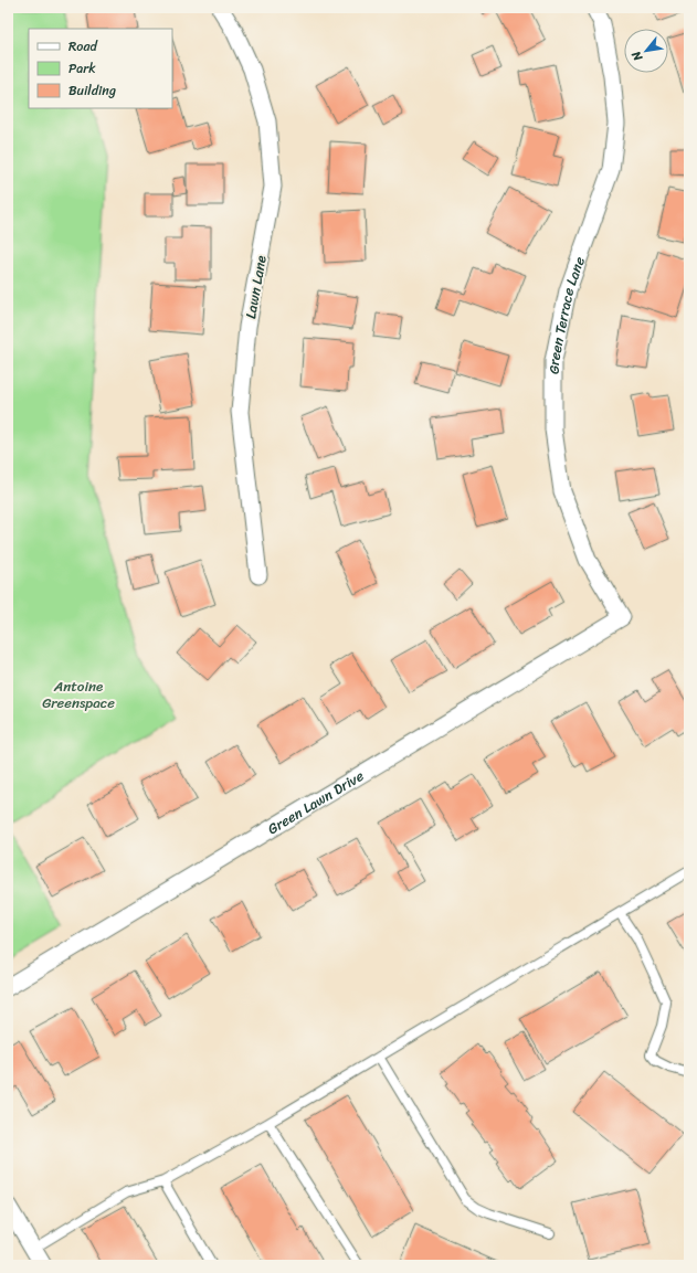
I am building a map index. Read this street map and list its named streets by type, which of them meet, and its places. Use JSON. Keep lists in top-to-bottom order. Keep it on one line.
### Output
{"streets":{"street":["Lawn Lane","Green Terrace Lane","Green Lawn Drive"]},"crossings":[["Green Terrace Lane","Green Lawn Drive"]],"parks":["Antoine Greenspace"],"legend":["Road","Park","Building"],"north":"bottom left"}
